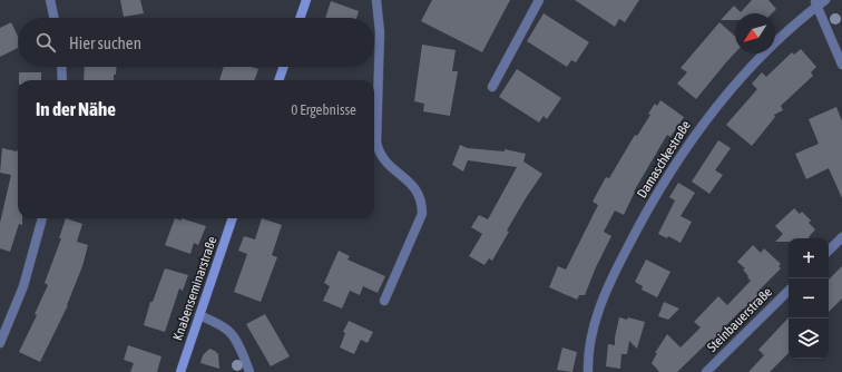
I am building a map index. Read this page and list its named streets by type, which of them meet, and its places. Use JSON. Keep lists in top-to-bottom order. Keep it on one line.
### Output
{"streets":{"street":["Damaschkestraße","Knabenseminarstraße","Steinbauerstraße"]},"north":"bottom left","page":{"search":"Hier suchen","heading":["In der Nähe","0 Ergebnisse"],"map_buttons":["+","−"]}}
